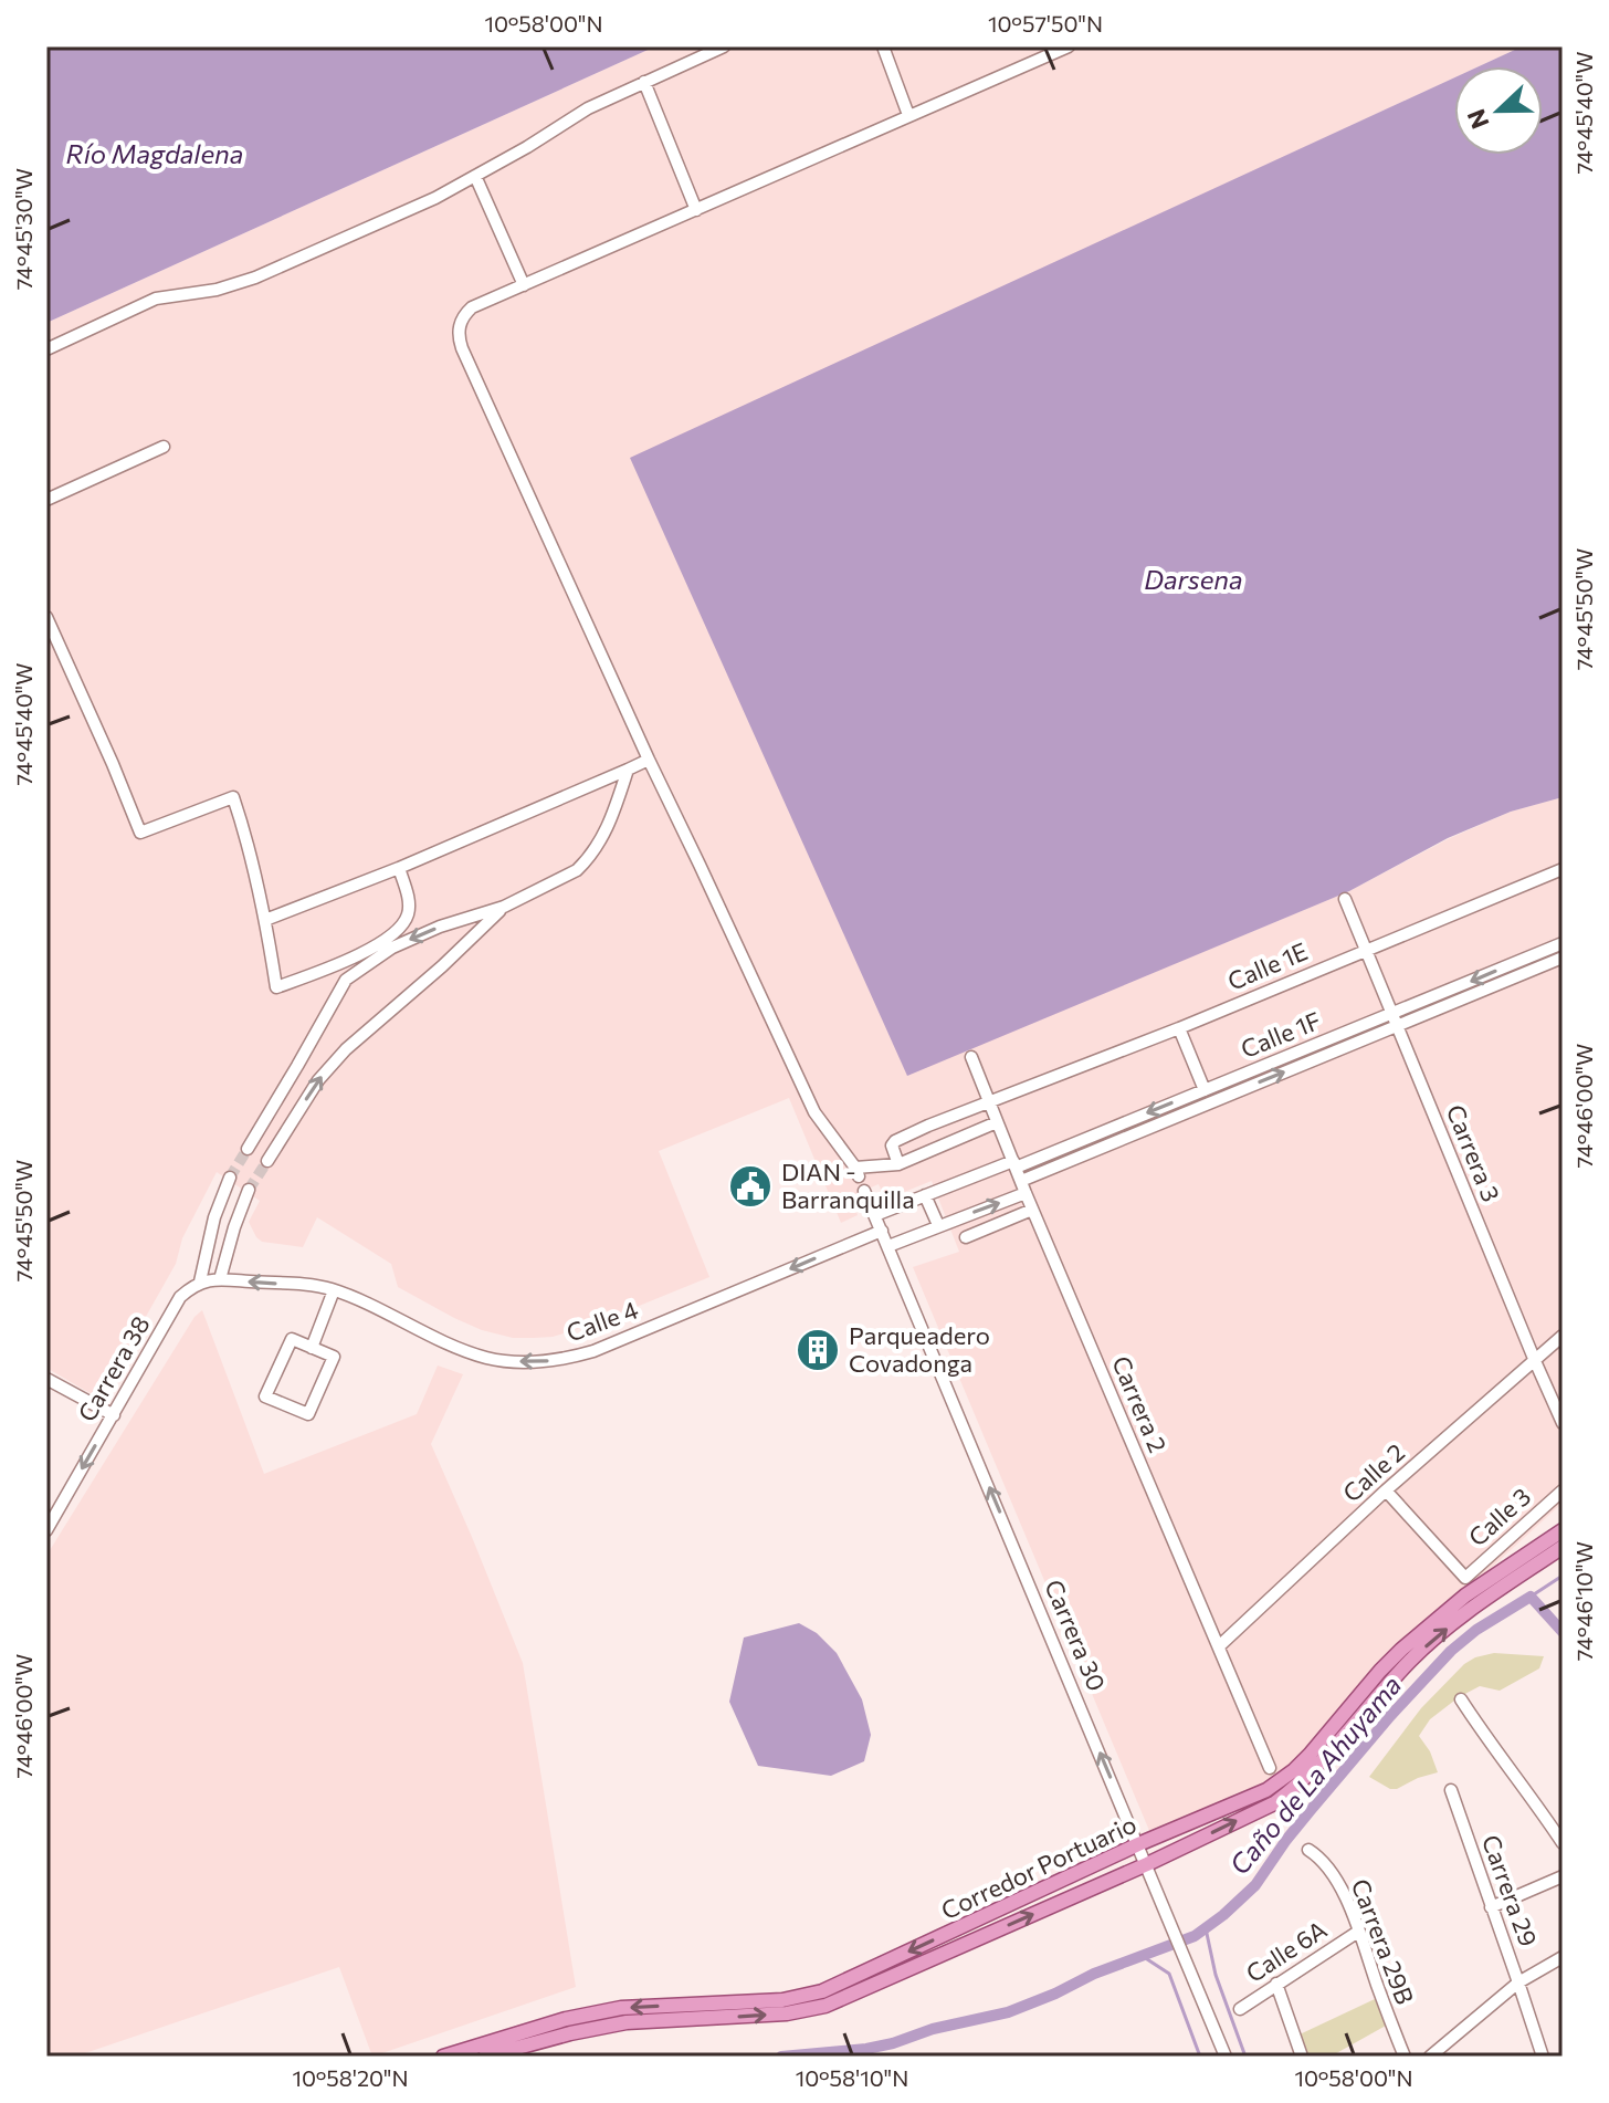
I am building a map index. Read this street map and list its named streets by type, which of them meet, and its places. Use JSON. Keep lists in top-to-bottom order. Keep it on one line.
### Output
{"streets":{"main road":["Corredor Portuario"],"street":["Calle 1E","Calle 1F","Carrera 3","Calle 4","Carrera 38","Carrera 2","Calle 2","Calle 3","Carrera 30","Carrera 29","Carrera 29B","Calle 6A"]},"crossings":[["Calle 1E","Carrera 3"],["Calle 1E","Carrera 2"],["Calle 1F","Carrera 3"],["Calle 1F","Carrera 2"],["Calle 1F","Carrera 30"],["Carrera 3","Calle 2"],["Calle 4","Carrera 38"],["Calle 4","Carrera 30"],["Carrera 2","Calle 2"],["Calle 3","Corredor Portuario"],["Carrera 30","Corredor Portuario"],["Carrera 29B","Calle 6A"]],"one_way":["Calle 4","Carrera 38","Carrera 30"],"water":["Río Magdalena","Darsena","Caño de La Ahuyama"],"places":{"public building":["DIAN - Barranquilla"],"building":["Parqueadero Covadonga"]},"north":"left","coordinates":["10°58'00\"N","10°57'50\"N","74°45'40\"W","74°45'30\"W","74°45'50\"W","74°46'00\"W","74°46'10\"W","10°58'20\"N","10°58'10\"N"]}
